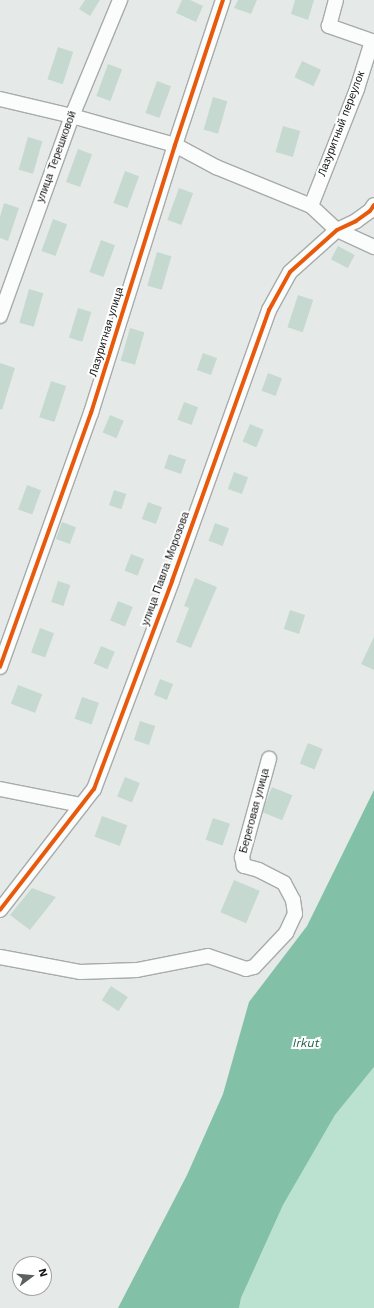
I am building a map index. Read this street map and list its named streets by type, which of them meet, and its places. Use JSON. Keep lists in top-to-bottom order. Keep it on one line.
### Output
{"streets":{"street":["Лазуритный переулок","улица Терешковой","Лазуритная улица","улица Павла Морозова","Береговая улица"]},"water":["Irkut"],"north":"right"}
